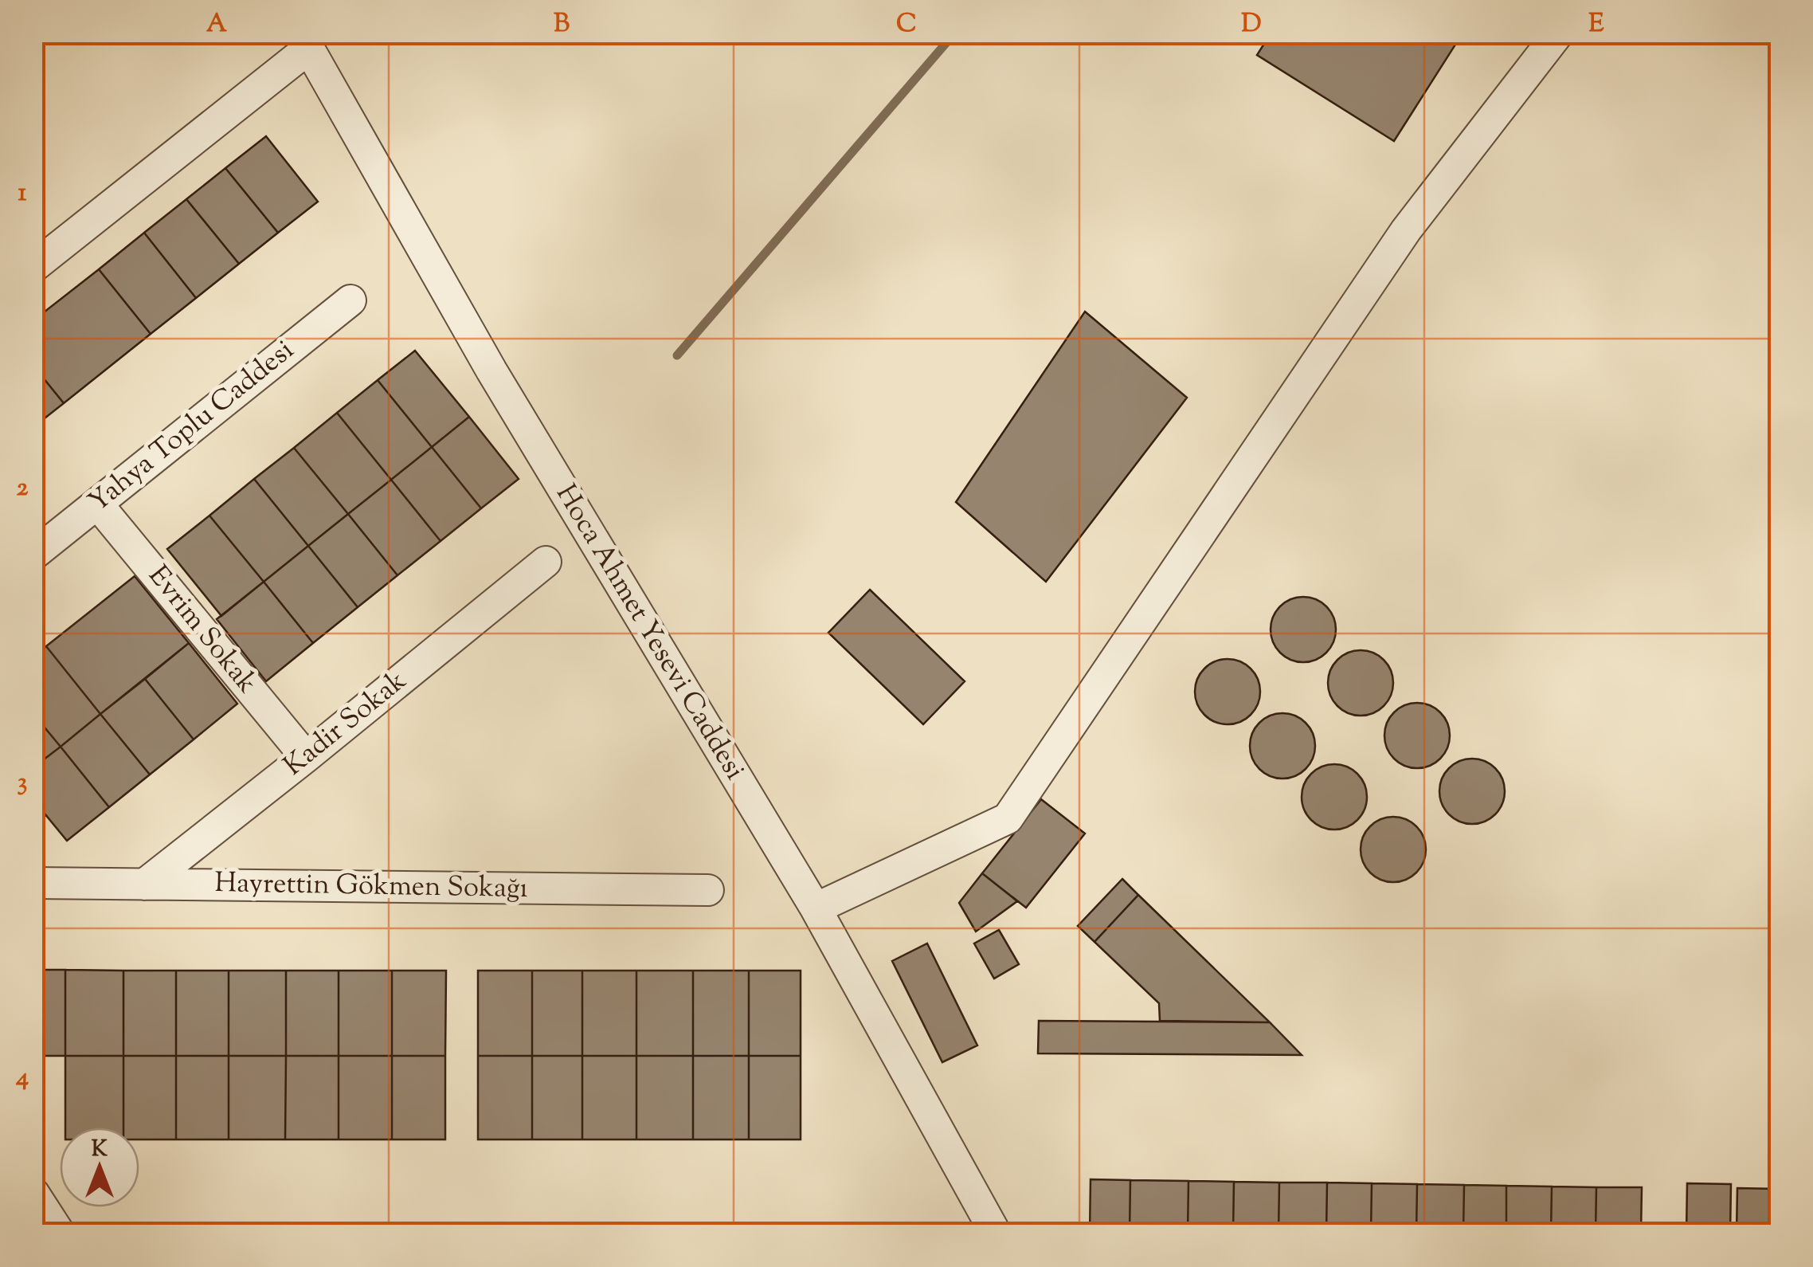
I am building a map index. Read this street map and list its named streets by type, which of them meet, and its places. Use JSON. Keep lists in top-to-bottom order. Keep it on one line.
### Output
{"streets":{"street":["Yahya Toplu Caddesi","Evrim Sokak","Hoca Ahmet Yesevi Caddesi","Kadir Sokak","Hayrettin Gökmen Sokağı"]},"crossings":[["Yahya Toplu Caddesi","Evrim Sokak"],["Evrim Sokak","Kadir Sokak"],["Kadir Sokak","Hayrettin Gökmen Sokağı"]],"north":"top","grid":{"columns":["A","B","C","D","E"],"rows":["1","2","3","4"]}}
